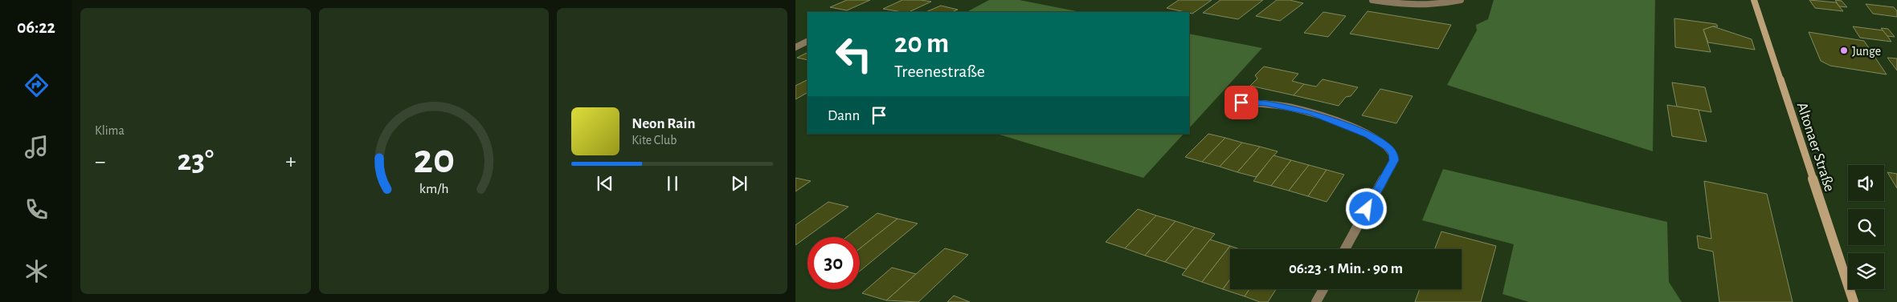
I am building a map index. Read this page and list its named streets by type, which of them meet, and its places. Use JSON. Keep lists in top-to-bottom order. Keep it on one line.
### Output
{"streets":{"main road":["Altonaer Straße"]},"places":["Junge"],"page":{"tabs":"06:22","tile":"Klima","turn":["20 m","Treenestraße"],"then":"Dann","song":["Neon Rain","Kite Club"],"heat":["−","23°","+"],"limit":"30","trip":"06:23 · 1 Min. · 90 m","gauge":["20","km/h"]}}
